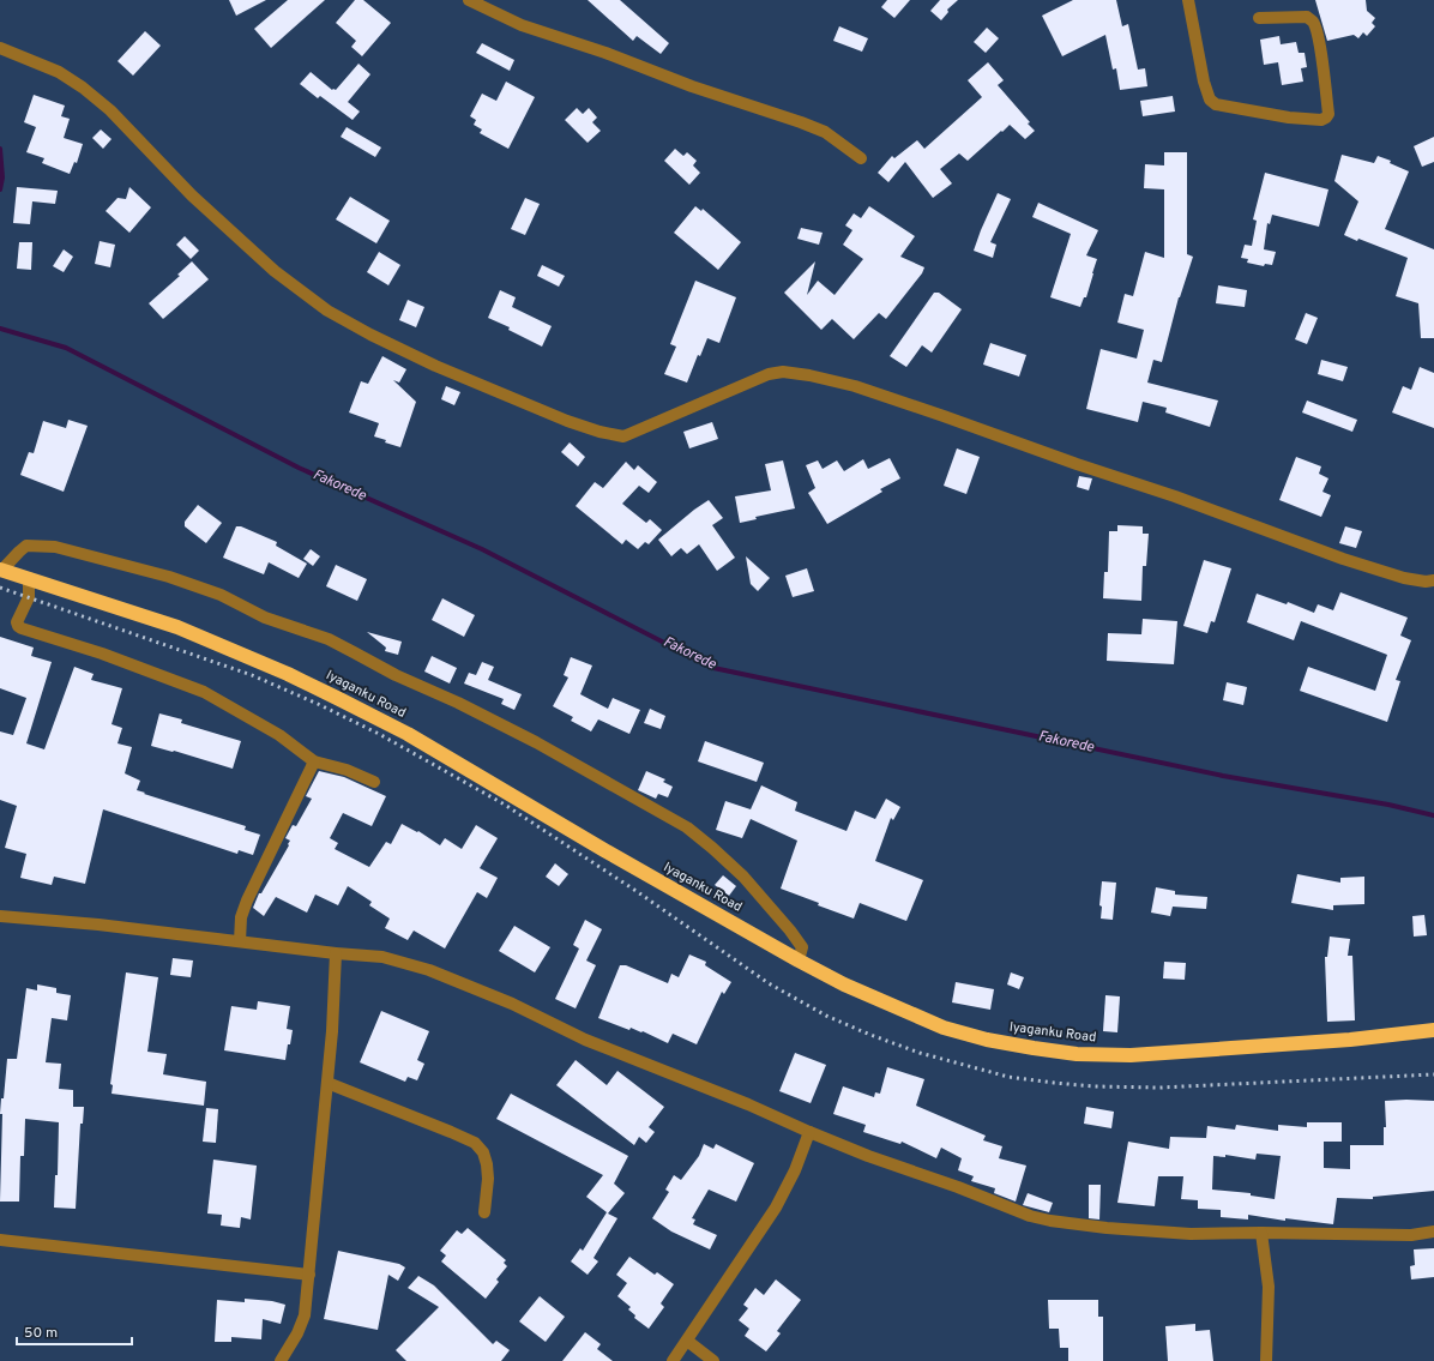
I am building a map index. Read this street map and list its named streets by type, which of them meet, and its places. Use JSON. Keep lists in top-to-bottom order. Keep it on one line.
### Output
{"streets":{"highway":["Iyaganku Road"]},"water":["Fakorede"],"scale_bar":"50 m"}
